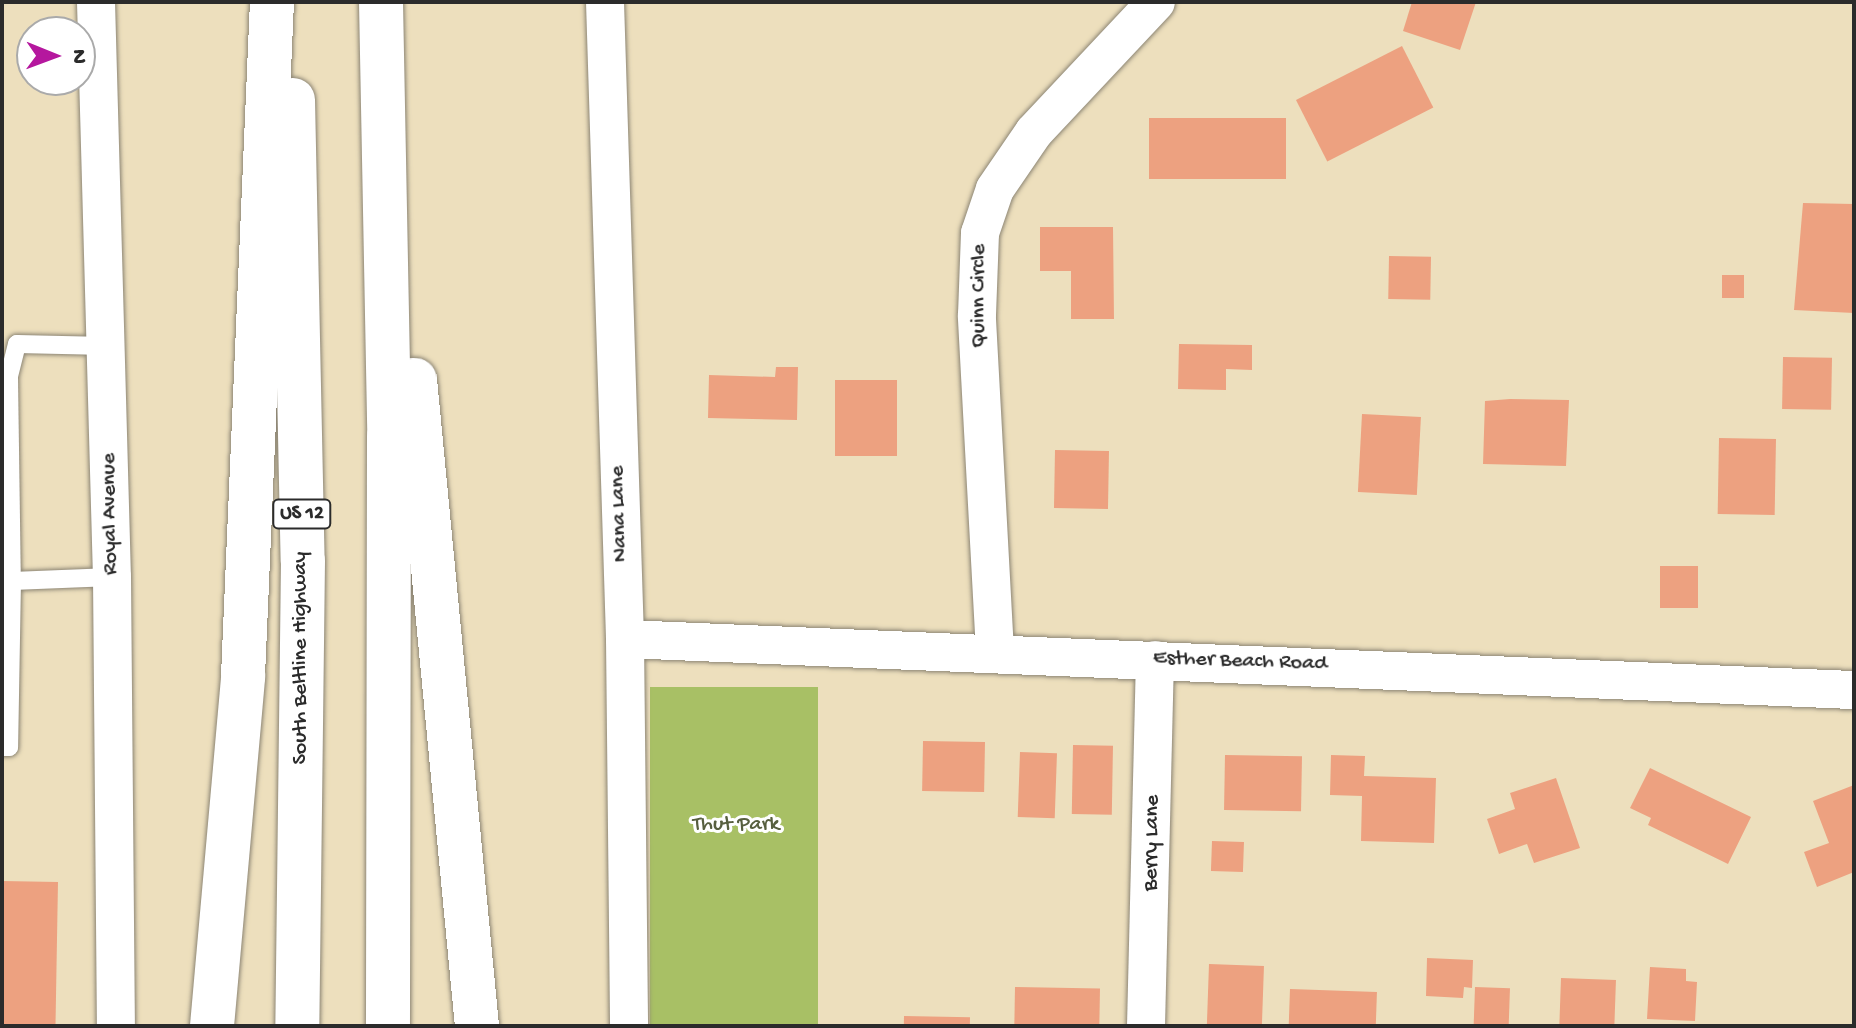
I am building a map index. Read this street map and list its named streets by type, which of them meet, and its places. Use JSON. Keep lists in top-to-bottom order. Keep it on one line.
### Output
{"streets":{"highway":["US 12","South Beltline Highway"],"street":["Quinn Circle","Royal Avenue","Nana Lane","Esther Beach Road","Berry Lane"]},"crossings":[["Quinn Circle","Esther Beach Road"],["Nana Lane","Esther Beach Road"],["Esther Beach Road","Berry Lane"]],"parks":["Thut Park"],"north":"right"}
